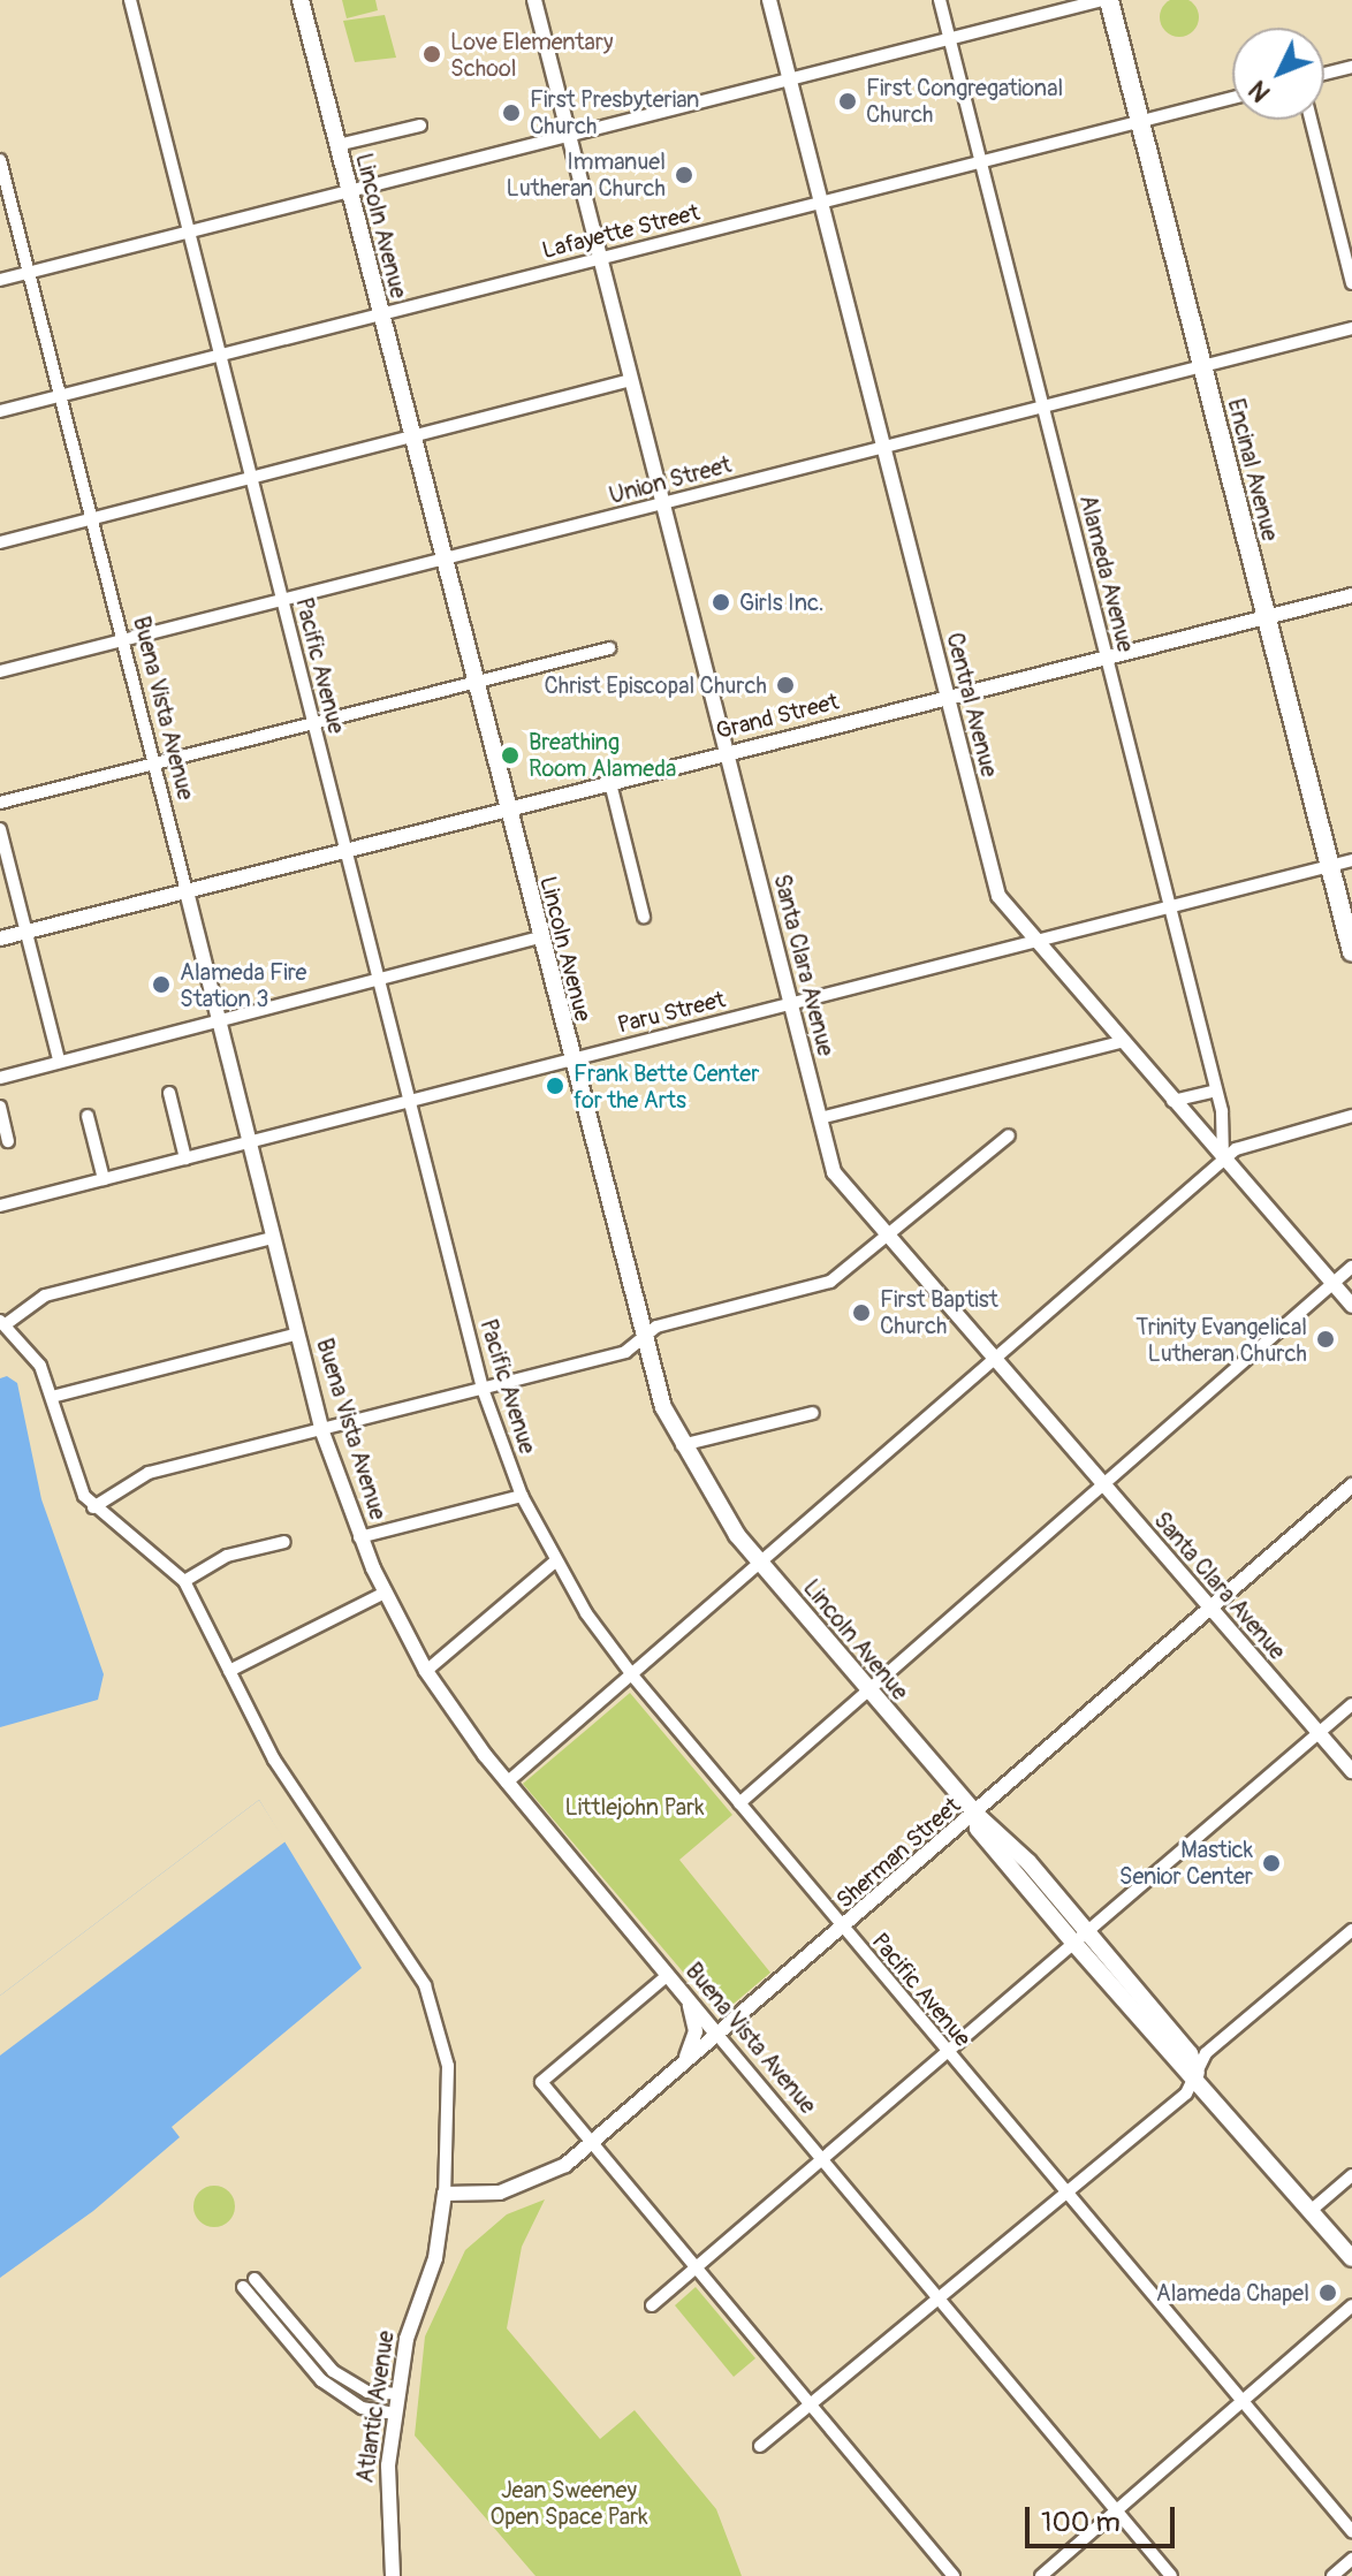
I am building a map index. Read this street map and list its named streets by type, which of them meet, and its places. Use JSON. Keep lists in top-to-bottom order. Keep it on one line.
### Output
{"streets":{"main road":["Lincoln Avenue","Encinal Avenue"],"street":["Lafayette Street","Union Street","Alameda Avenue","Pacific Avenue","Central Avenue","Buena Vista Avenue","Grand Street","Santa Clara Avenue","Paru Street","Sherman Street","Atlantic Avenue"]},"crossings":[["Lincoln Avenue","Lafayette Street"],["Lincoln Avenue","Union Street"],["Lincoln Avenue","Grand Street"],["Lincoln Avenue","Paru Street"],["Lincoln Avenue","Sherman Street"],["Lafayette Street","Encinal Avenue"],["Lafayette Street","Alameda Avenue"],["Lafayette Street","Pacific Avenue"],["Lafayette Street","Central Avenue"],["Lafayette Street","Buena Vista Avenue"],["Lafayette Street","Santa Clara Avenue"],["Encinal Avenue","Union Street"],["Encinal Avenue","Grand Street"],["Encinal Avenue","Paru Street"],["Union Street","Alameda Avenue"],["Union Street","Pacific Avenue"],["Union Street","Central Avenue"],["Union Street","Buena Vista Avenue"],["Union Street","Santa Clara Avenue"],["Alameda Avenue","Central Avenue"],["Alameda Avenue","Grand Street"],["Alameda Avenue","Paru Street"],["Pacific Avenue","Grand Street"],["Pacific Avenue","Paru Street"],["Pacific Avenue","Sherman Street"],["Central Avenue","Grand Street"],["Central Avenue","Paru Street"],["Buena Vista Avenue","Grand Street"],["Buena Vista Avenue","Paru Street"],["Buena Vista Avenue","Sherman Street"],["Grand Street","Santa Clara Avenue"],["Santa Clara Avenue","Paru Street"],["Santa Clara Avenue","Sherman Street"],["Sherman Street","Atlantic Avenue"]],"parks":["Littlejohn Park","Jean Sweeney Open Space Park"],"places":["Love Elementary School","First Congregational Church","First Presbyterian Church","Immanuel Lutheran Church","Girls Inc.","Christ Episcopal Church","Breathing Room Alameda","Alameda Fire Station 3","Frank Bette Center for the Arts","First Baptist Church","Trinity Evangelical Lutheran Church","Mastick Senior Center","Alameda Chapel"],"scale_bar":"100 m","north":"bottom left"}
